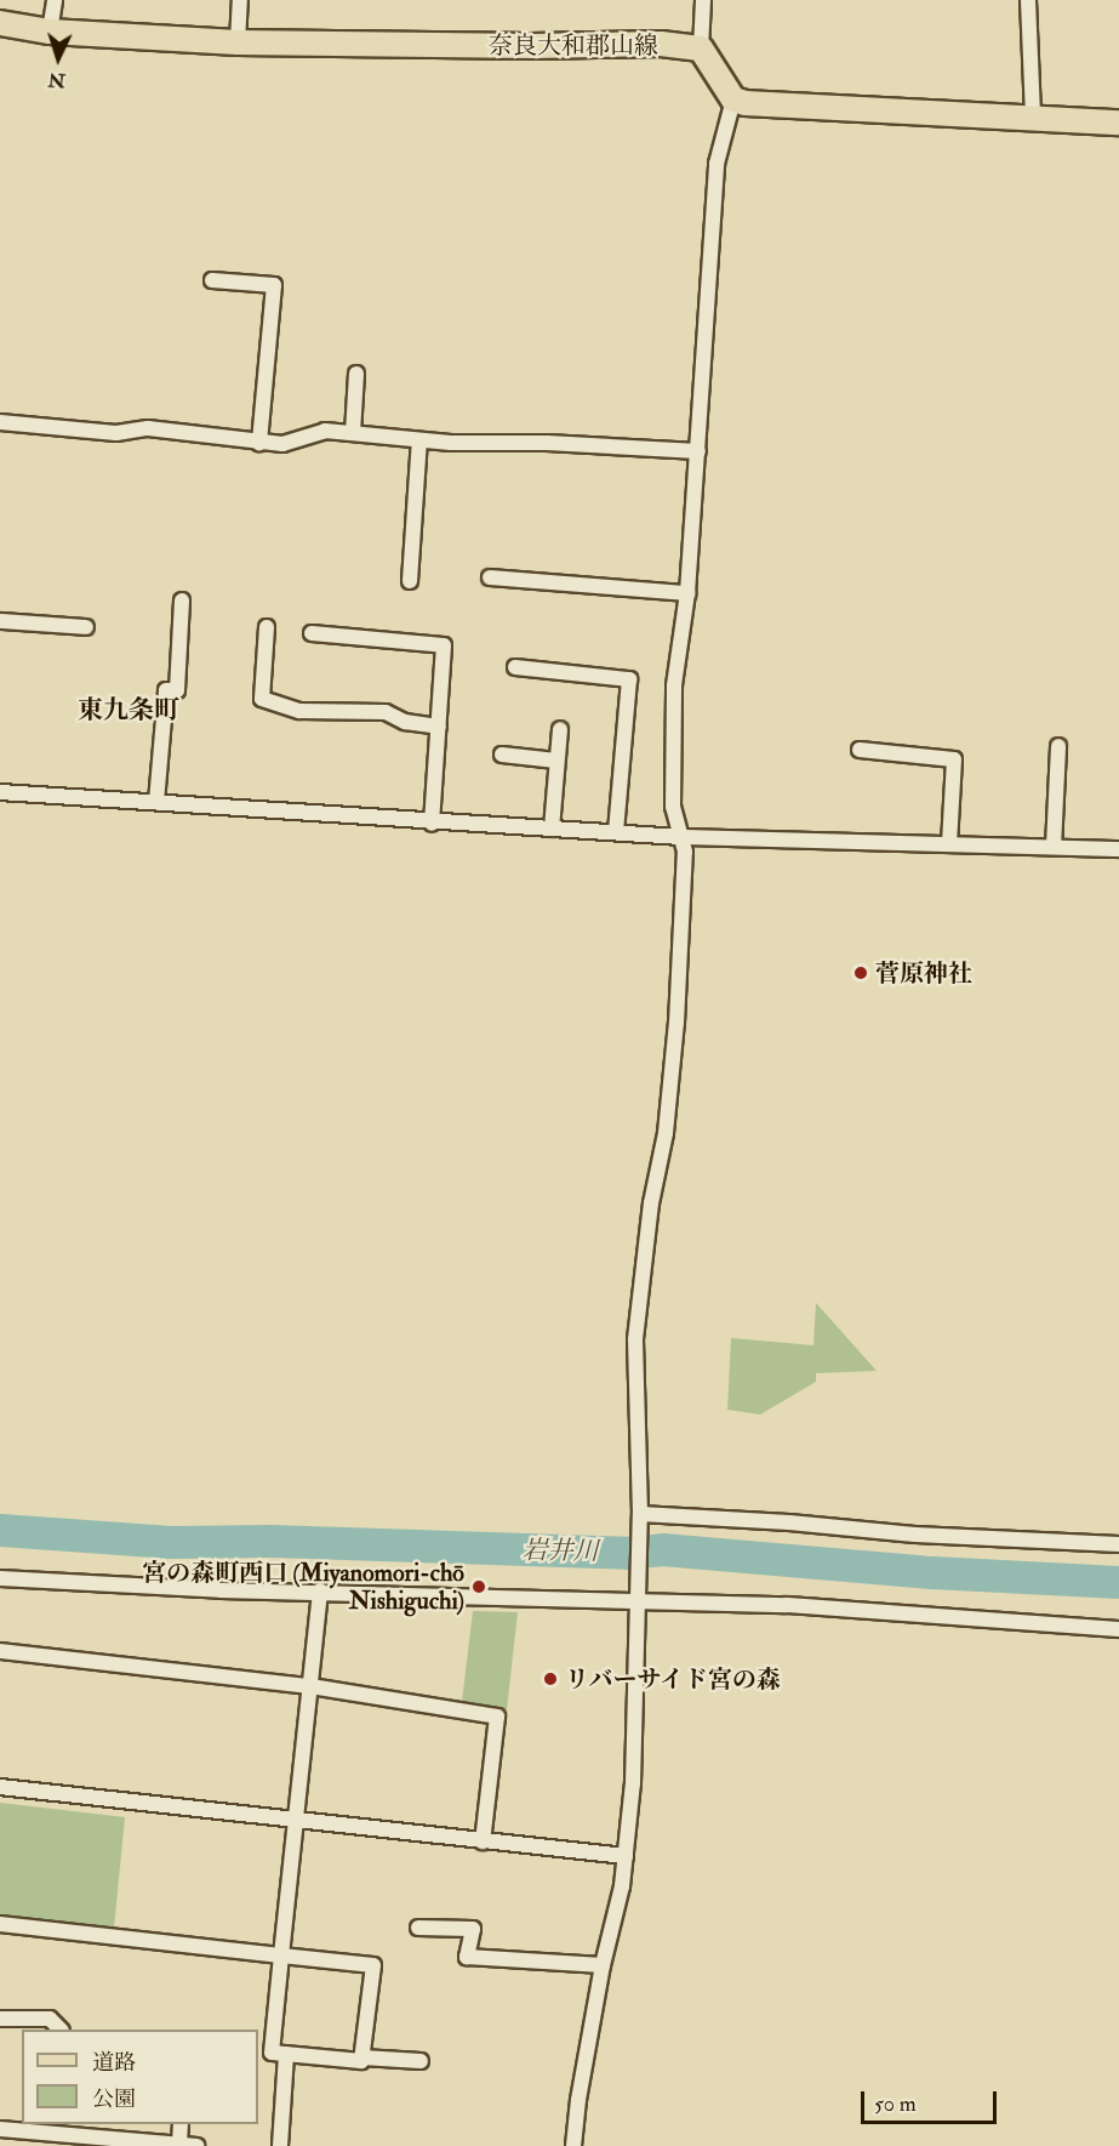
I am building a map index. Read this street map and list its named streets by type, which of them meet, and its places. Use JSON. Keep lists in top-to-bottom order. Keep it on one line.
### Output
{"streets":{"main road":["奈良大和郡山線"]},"districts":["東九条町"],"water":["岩井川"],"places":["菅原神社","宮の森町西口 (Miyanomori-chō Nishiguchi)","リバーサイド宮の森"],"legend":["道路","公園"],"scale_bar":"50 m","north":"bottom"}
